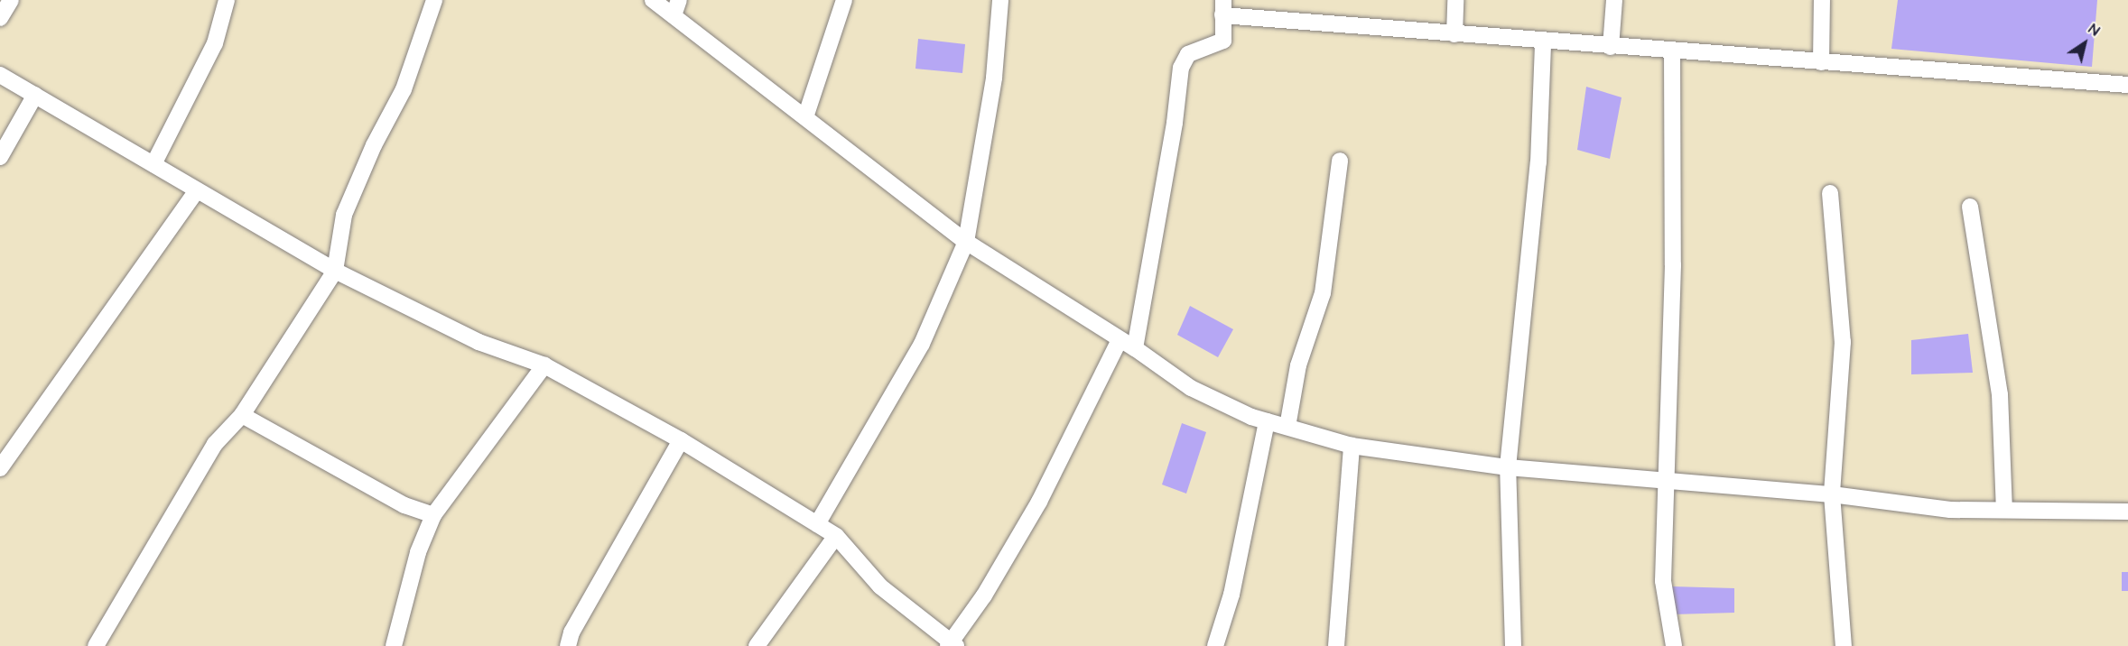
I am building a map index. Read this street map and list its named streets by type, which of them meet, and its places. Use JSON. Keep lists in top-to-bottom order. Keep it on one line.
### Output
{"north":"top right"}
